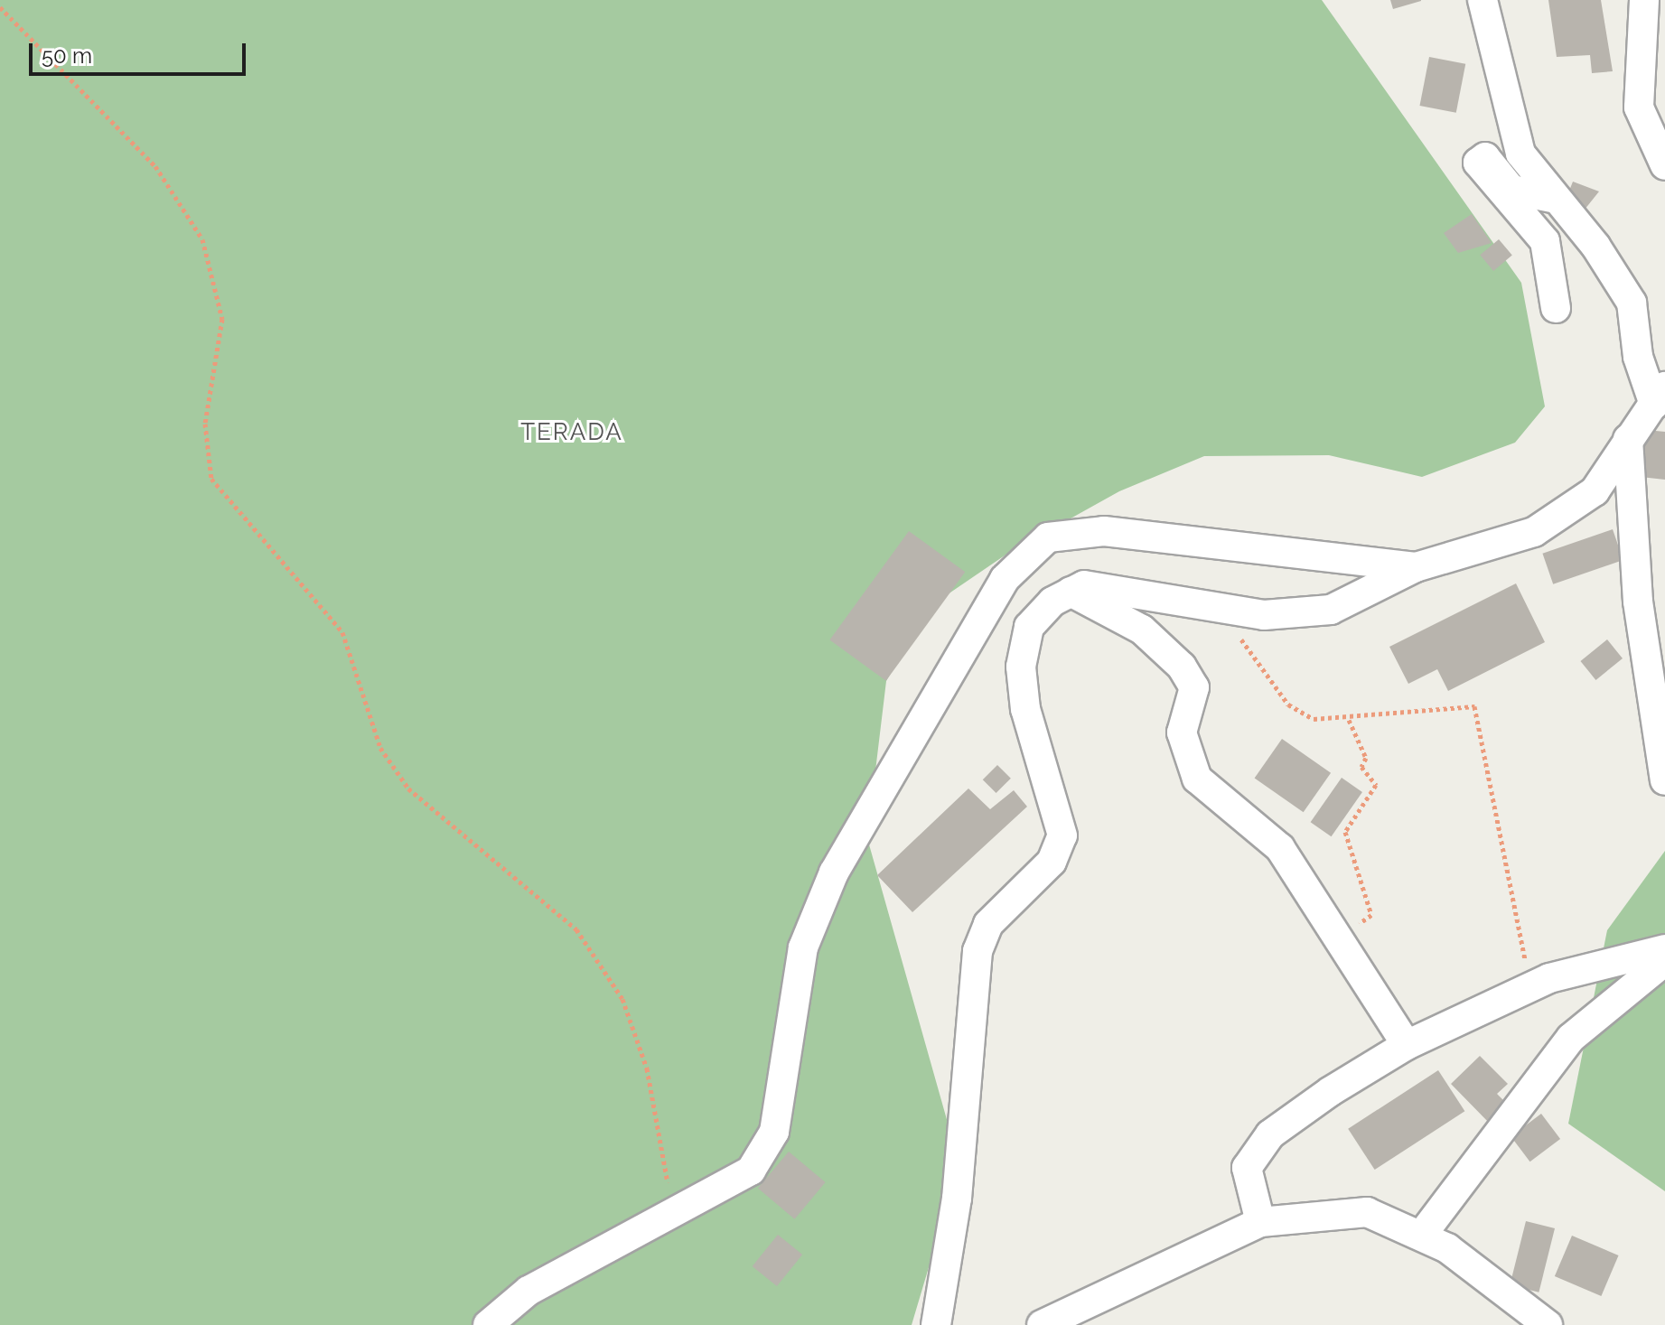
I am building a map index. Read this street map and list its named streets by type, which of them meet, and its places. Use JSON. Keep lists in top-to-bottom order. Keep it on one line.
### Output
{"districts":["TERADA"],"scale_bar":"50 m"}
